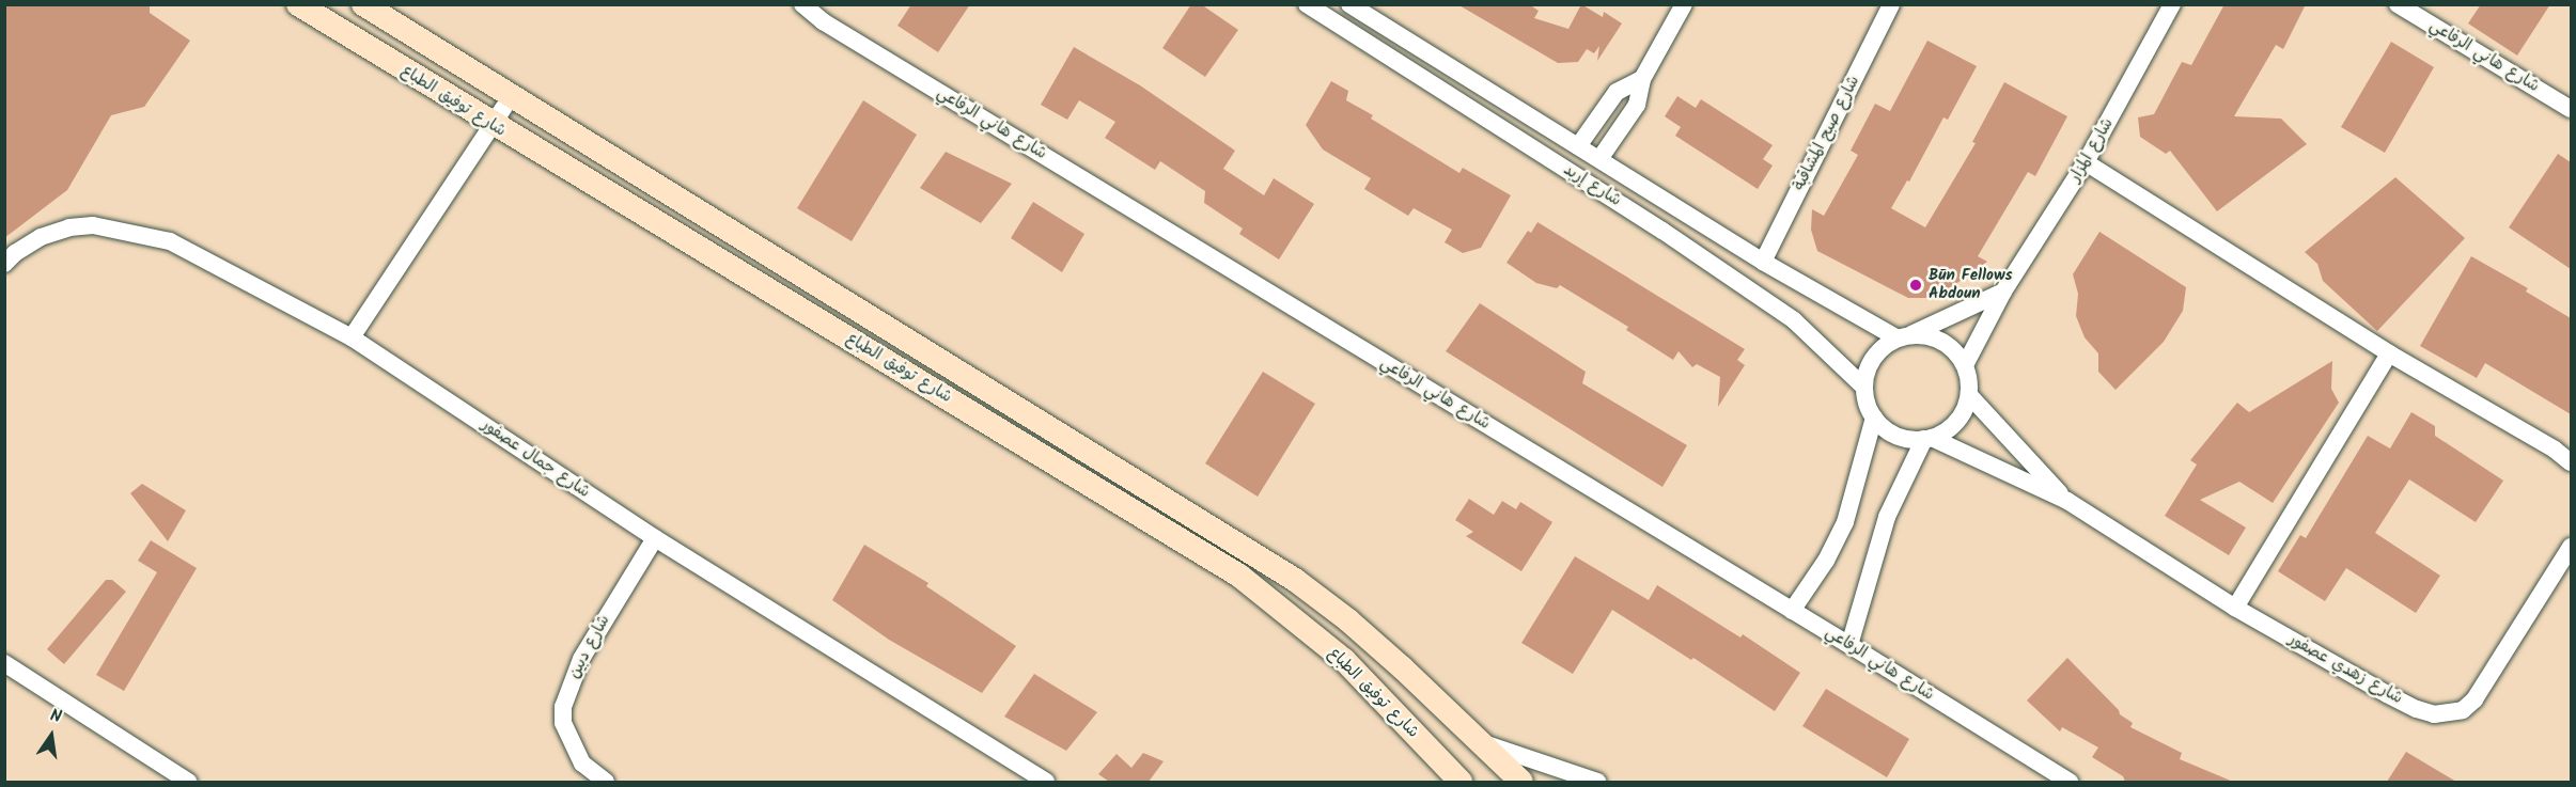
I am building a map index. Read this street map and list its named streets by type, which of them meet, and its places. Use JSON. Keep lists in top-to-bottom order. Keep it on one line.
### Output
{"streets":{"street":["شارع هاني الرفاعي","شارع توفيق الطباع","شارع صبح المشاقبة","شارع المزار","شارع إربد","شارع جمال عصفور","شارع دبين","شارع زهدي عصفور"]},"crossings":[["شارع صبح المشاقبة","شارع إربد"],["شارع المزار","شارع إربد"],["شارع المزار","شارع زهدي عصفور"],["شارع إربد","شارع زهدي عصفور"],["شارع جمال عصفور","شارع دبين"]],"places":["Būn Fellows Abdoun"],"north":"top"}
